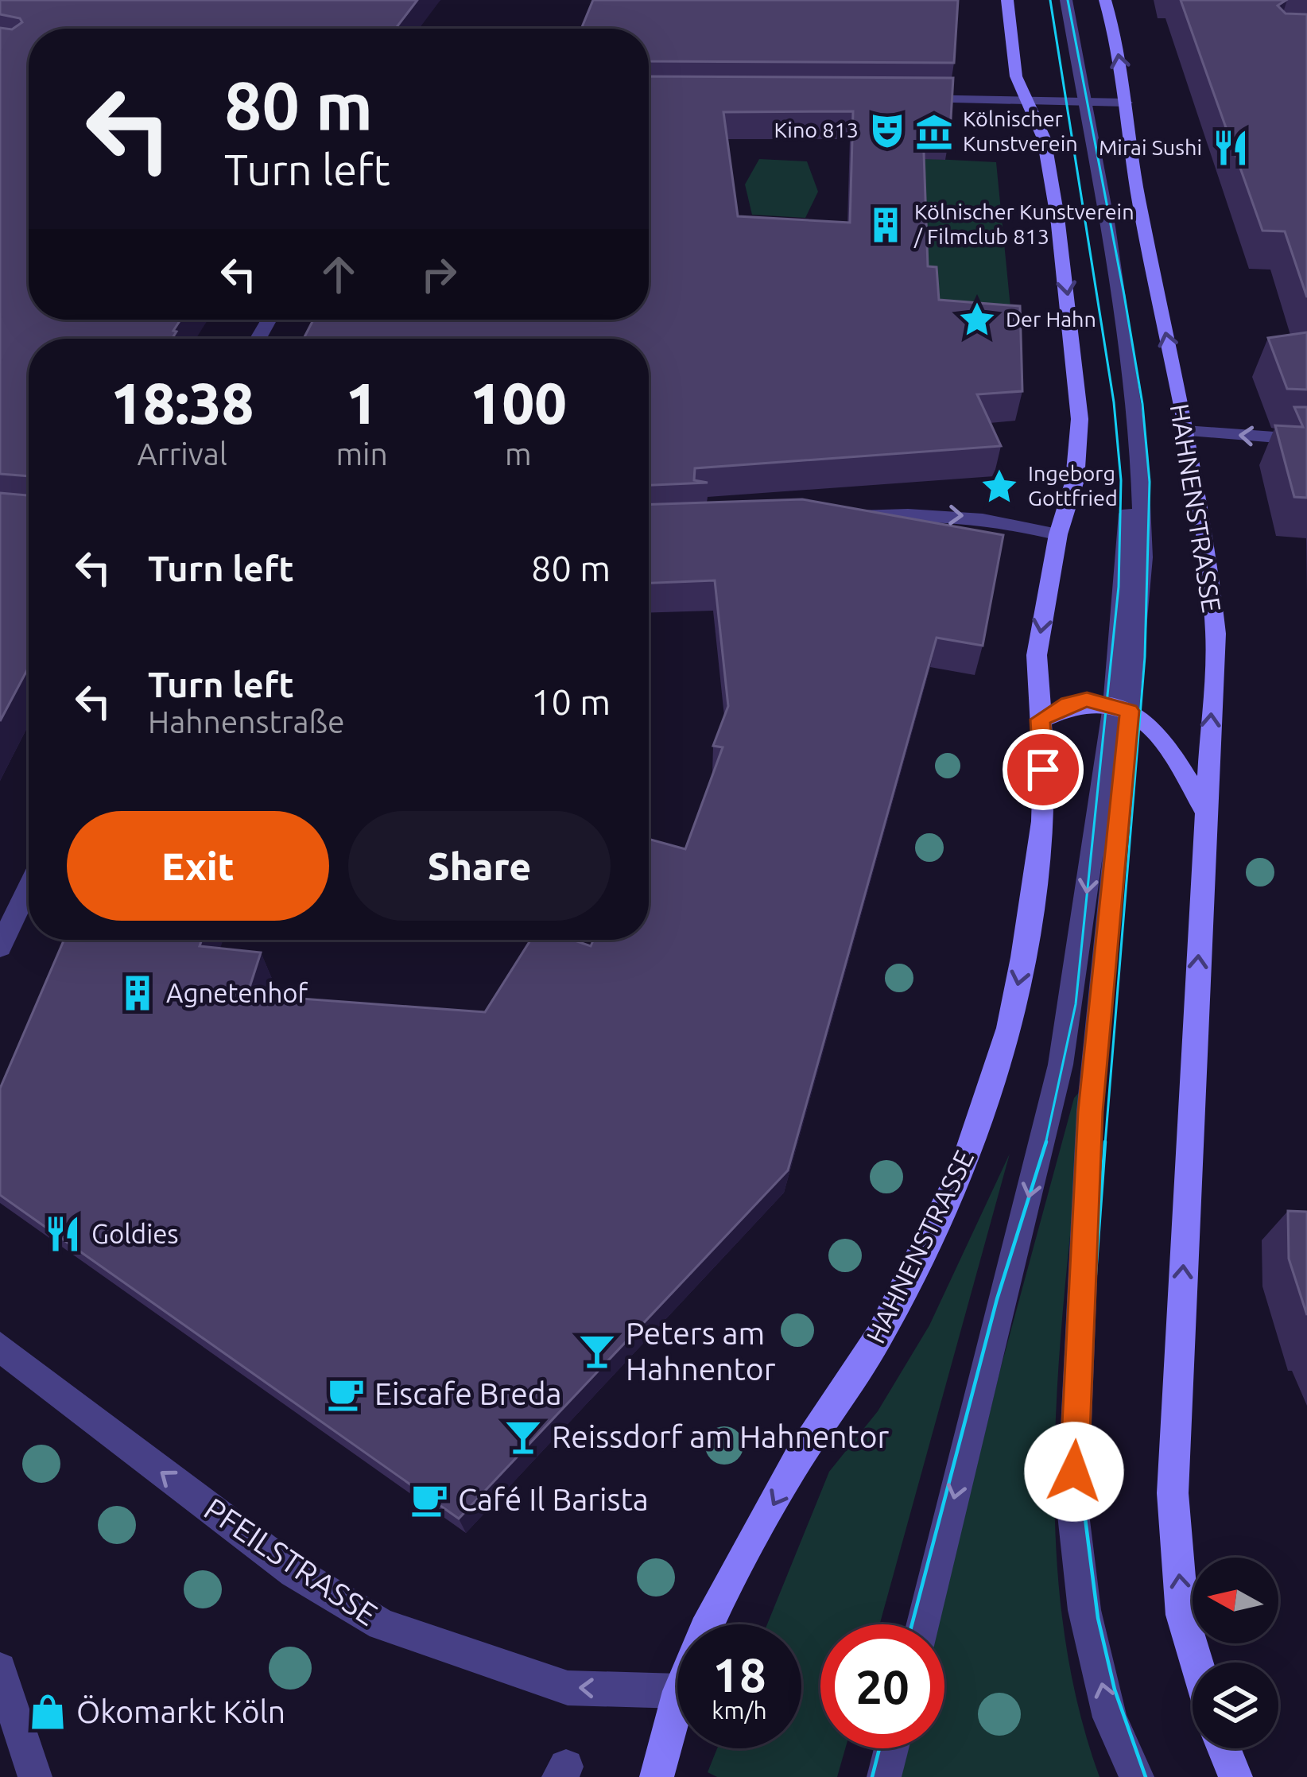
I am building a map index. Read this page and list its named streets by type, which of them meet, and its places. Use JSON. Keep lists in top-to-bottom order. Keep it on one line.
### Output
{"streets":{"main road":["HAHNENSTRASSE"],"street":["PFEILSTRASSE"]},"one_way":["PFEILSTRASSE"],"places":{"theatre":["Kino 813"],"museum":["Kölnischer Kunstverein"],"restaurant":["Mirai Sushi","Goldies"],"building":["Kölnischer Kunstverein / Filmclub 813","Agnetenhof"],"place":["Der Hahn","Ingeborg Gottfried"],"bar":["Peters am Hahnentor","Reissdorf am Hahnentor"],"cafe":["Eiscafe Breda","Café Il Barista"],"shop":["Ökomarkt Köln"]},"north":"left","page":{"turn":["80 m","Turn left"],"eta":["18:38","Arrival","1","min","100","m"],"list":[{"name":"Turn left","value":"80 m"},{"name":"Turn left","note":"Hahnenstraße","value":"10 m"}],"buttons":["Exit","Share"],"speed":"18 km/h","limit":"20"}}
